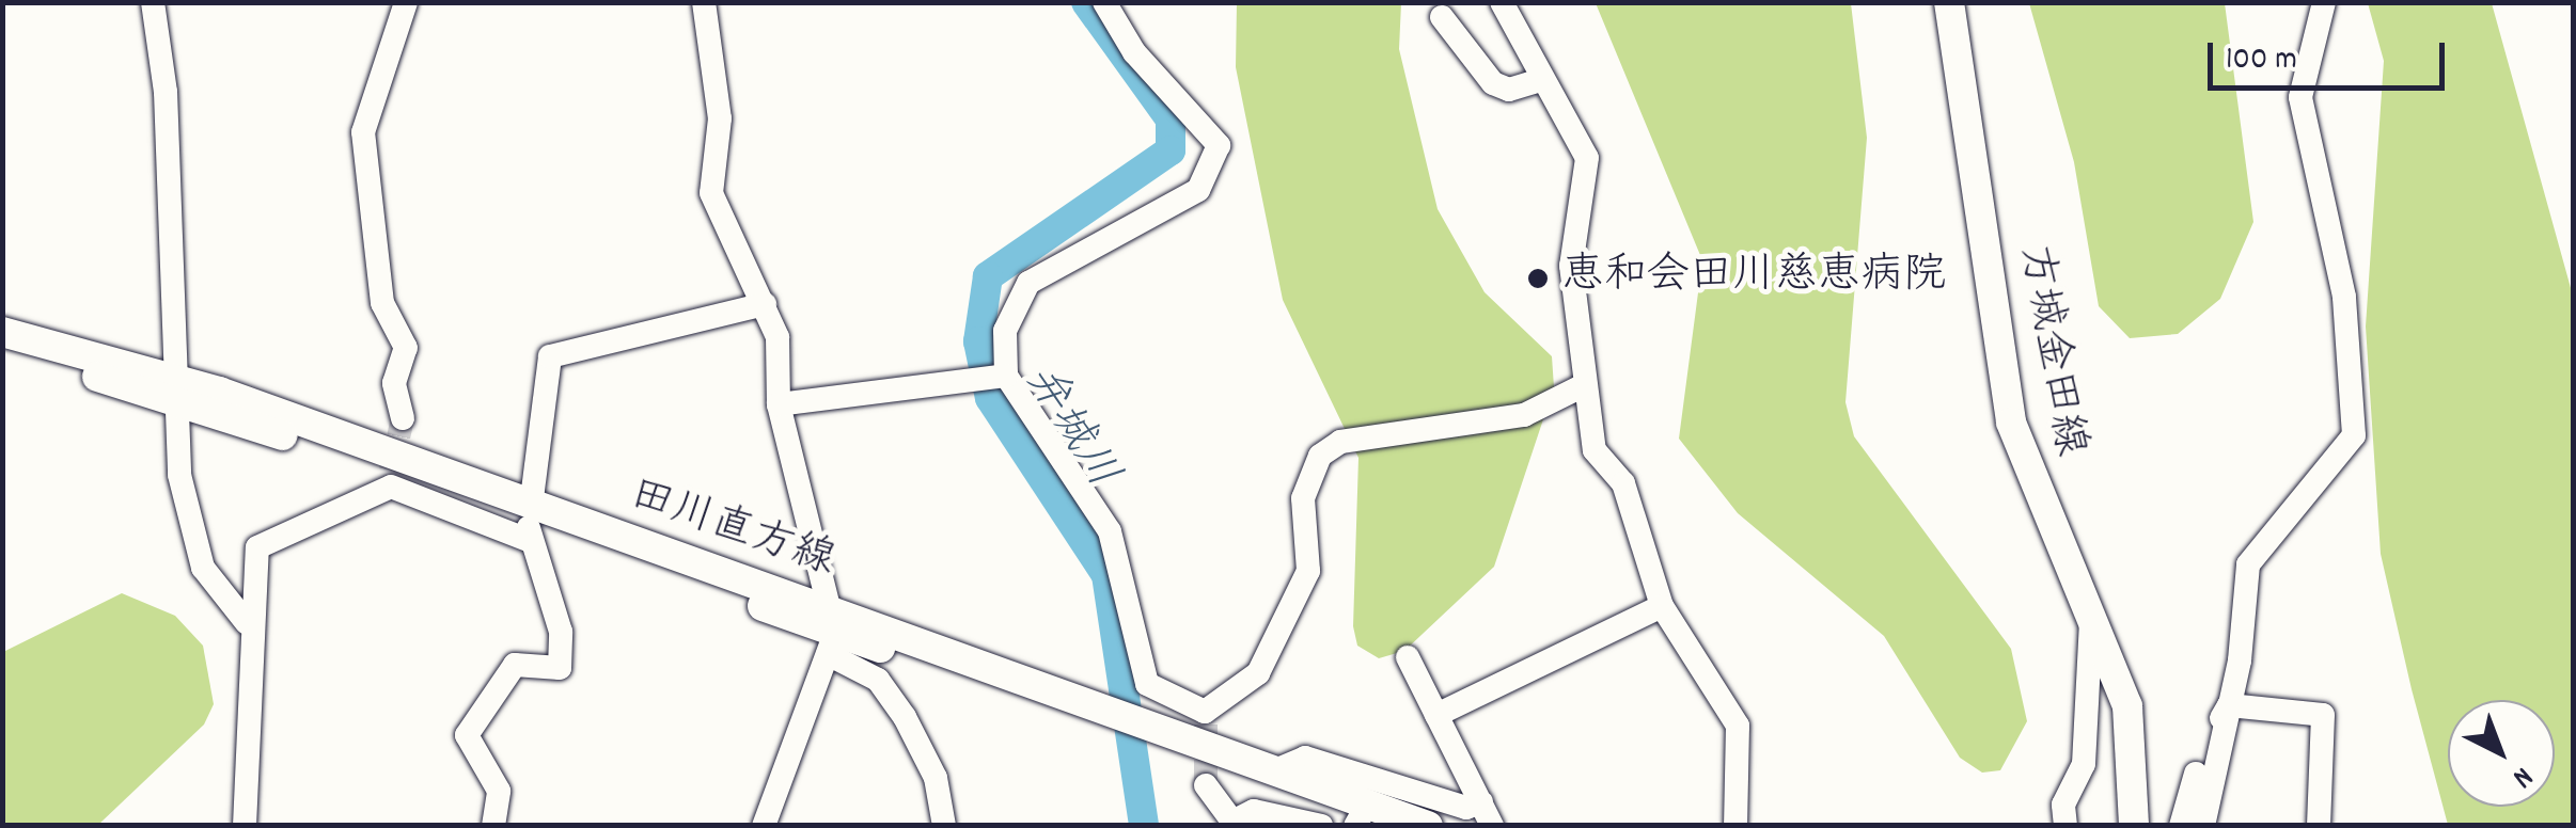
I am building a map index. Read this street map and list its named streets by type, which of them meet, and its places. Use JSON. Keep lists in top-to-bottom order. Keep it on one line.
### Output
{"streets":{"main road":["方城金田線","田川直方線"]},"water":["弁城川"],"places":["恵和会田川慈恵病院"],"scale_bar":"100 m","north":"bottom right"}
